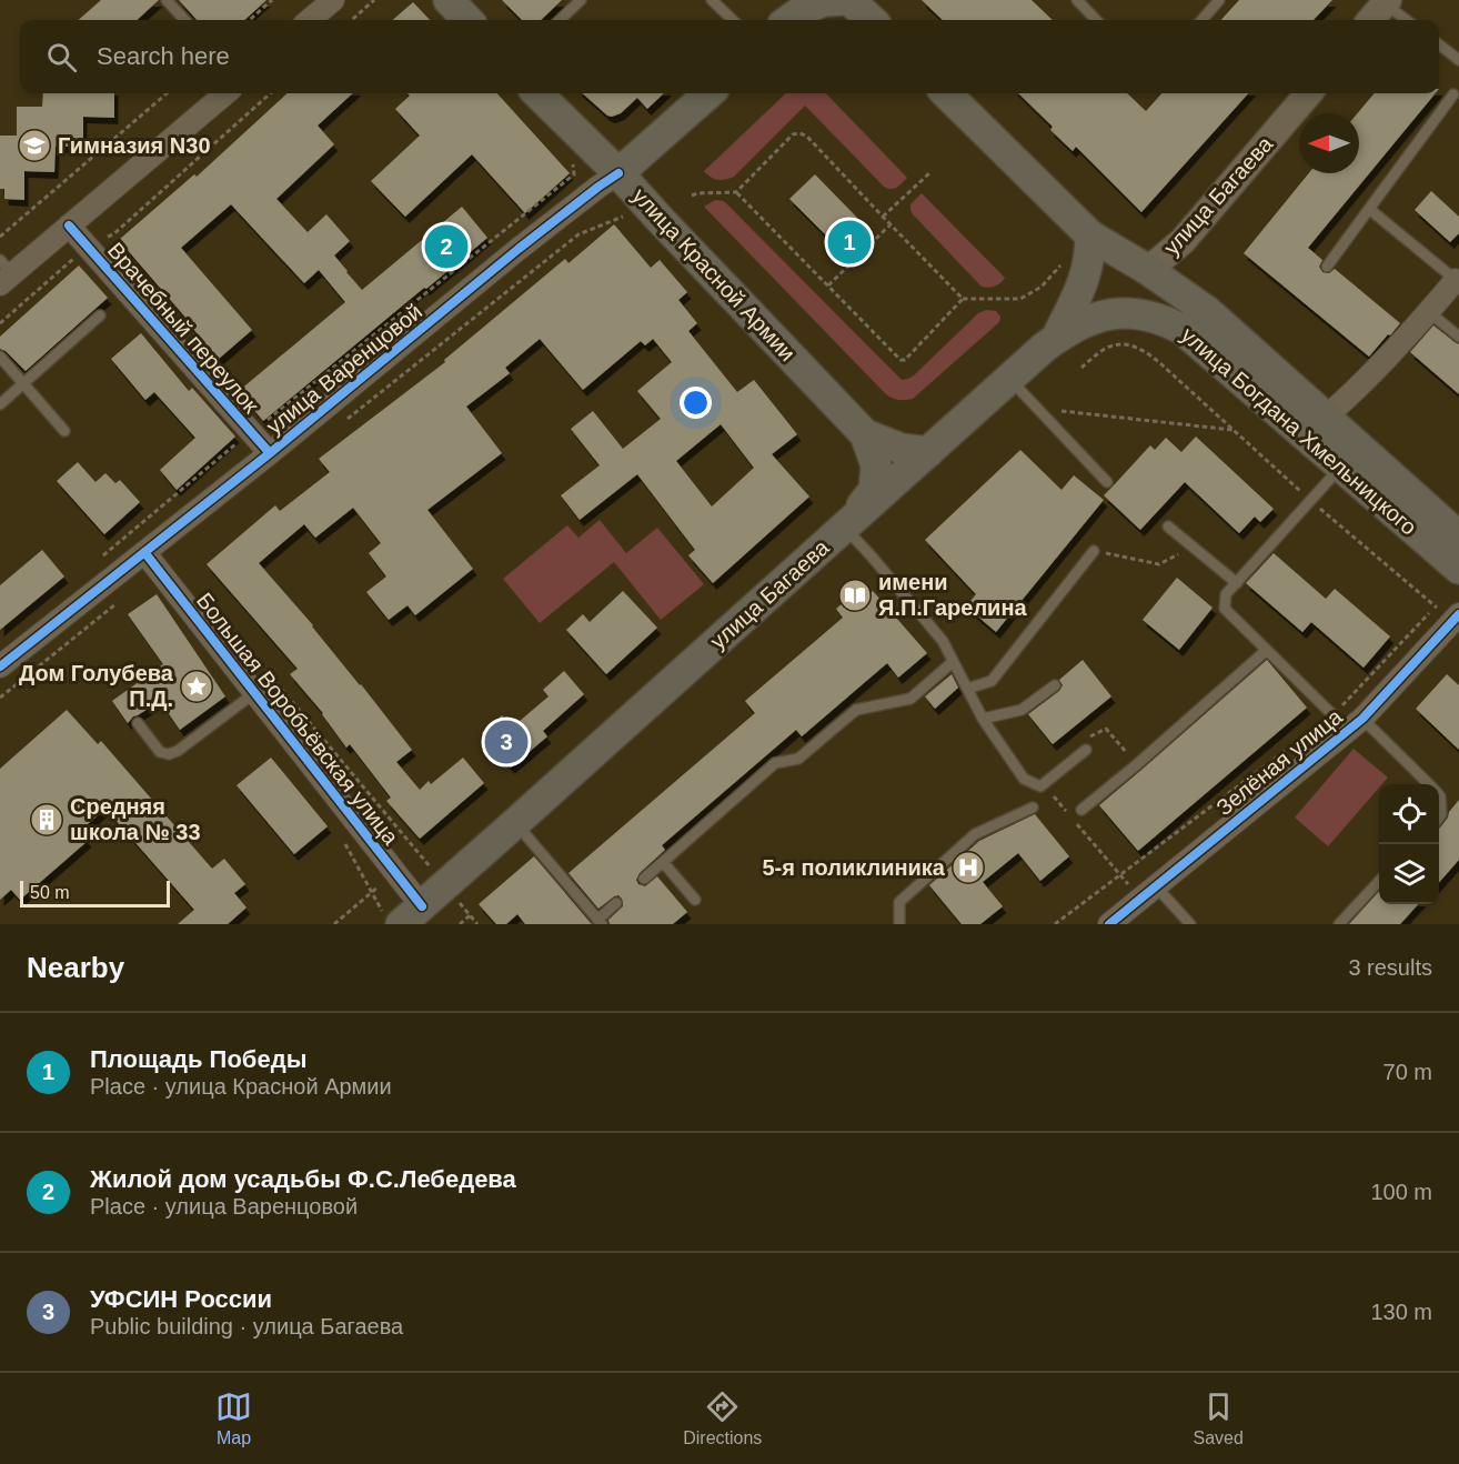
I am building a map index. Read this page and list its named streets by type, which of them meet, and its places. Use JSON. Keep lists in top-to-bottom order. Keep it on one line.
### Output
{"streets":{"main road":["улица Багаева","улица Красной Армии","улица Варенцовой","улица Богдана Хмельницкого"],"street":["Врачебный переулок","Большая Воробьёвская улица","Зелёная улица"]},"crossings":[["улица Багаева","улица Красной Армии"],["улица Багаева","улица Богдана Хмельницкого"],["улица Багаева","Большая Воробьёвская улица"],["улица Красной Армии","улица Варенцовой"],["Врачебный переулок","улица Варенцовой"],["улица Варенцовой","Большая Воробьёвская улица"]],"places":{"school or university":["Гимназия N30"],"library":["имени Я.П.Гарелина"],"place":["Дом Голубева П.Д."],"building":["Средняя школа № 33"],"hospital":["5-я поликлиника"]},"scale_bar":"50 m","north":"left","page":{"search":"Search here","pins":["1","2","3"],"scale":"50 m","heading":["Nearby","3 results"],"list":[{"mark":"1","name":"Площадь Победы","note":"Place · улица Красной Армии","value":"70 m"},{"mark":"2","name":"Жилой дом усадьбы Ф.С.Лебедева","note":"Place · улица Варенцовой","value":"100 m"},{"mark":"3","name":"УФСИН России","note":"Public building · улица Багаева","value":"130 m"}],"nav":["Map","Directions","Saved"]}}
